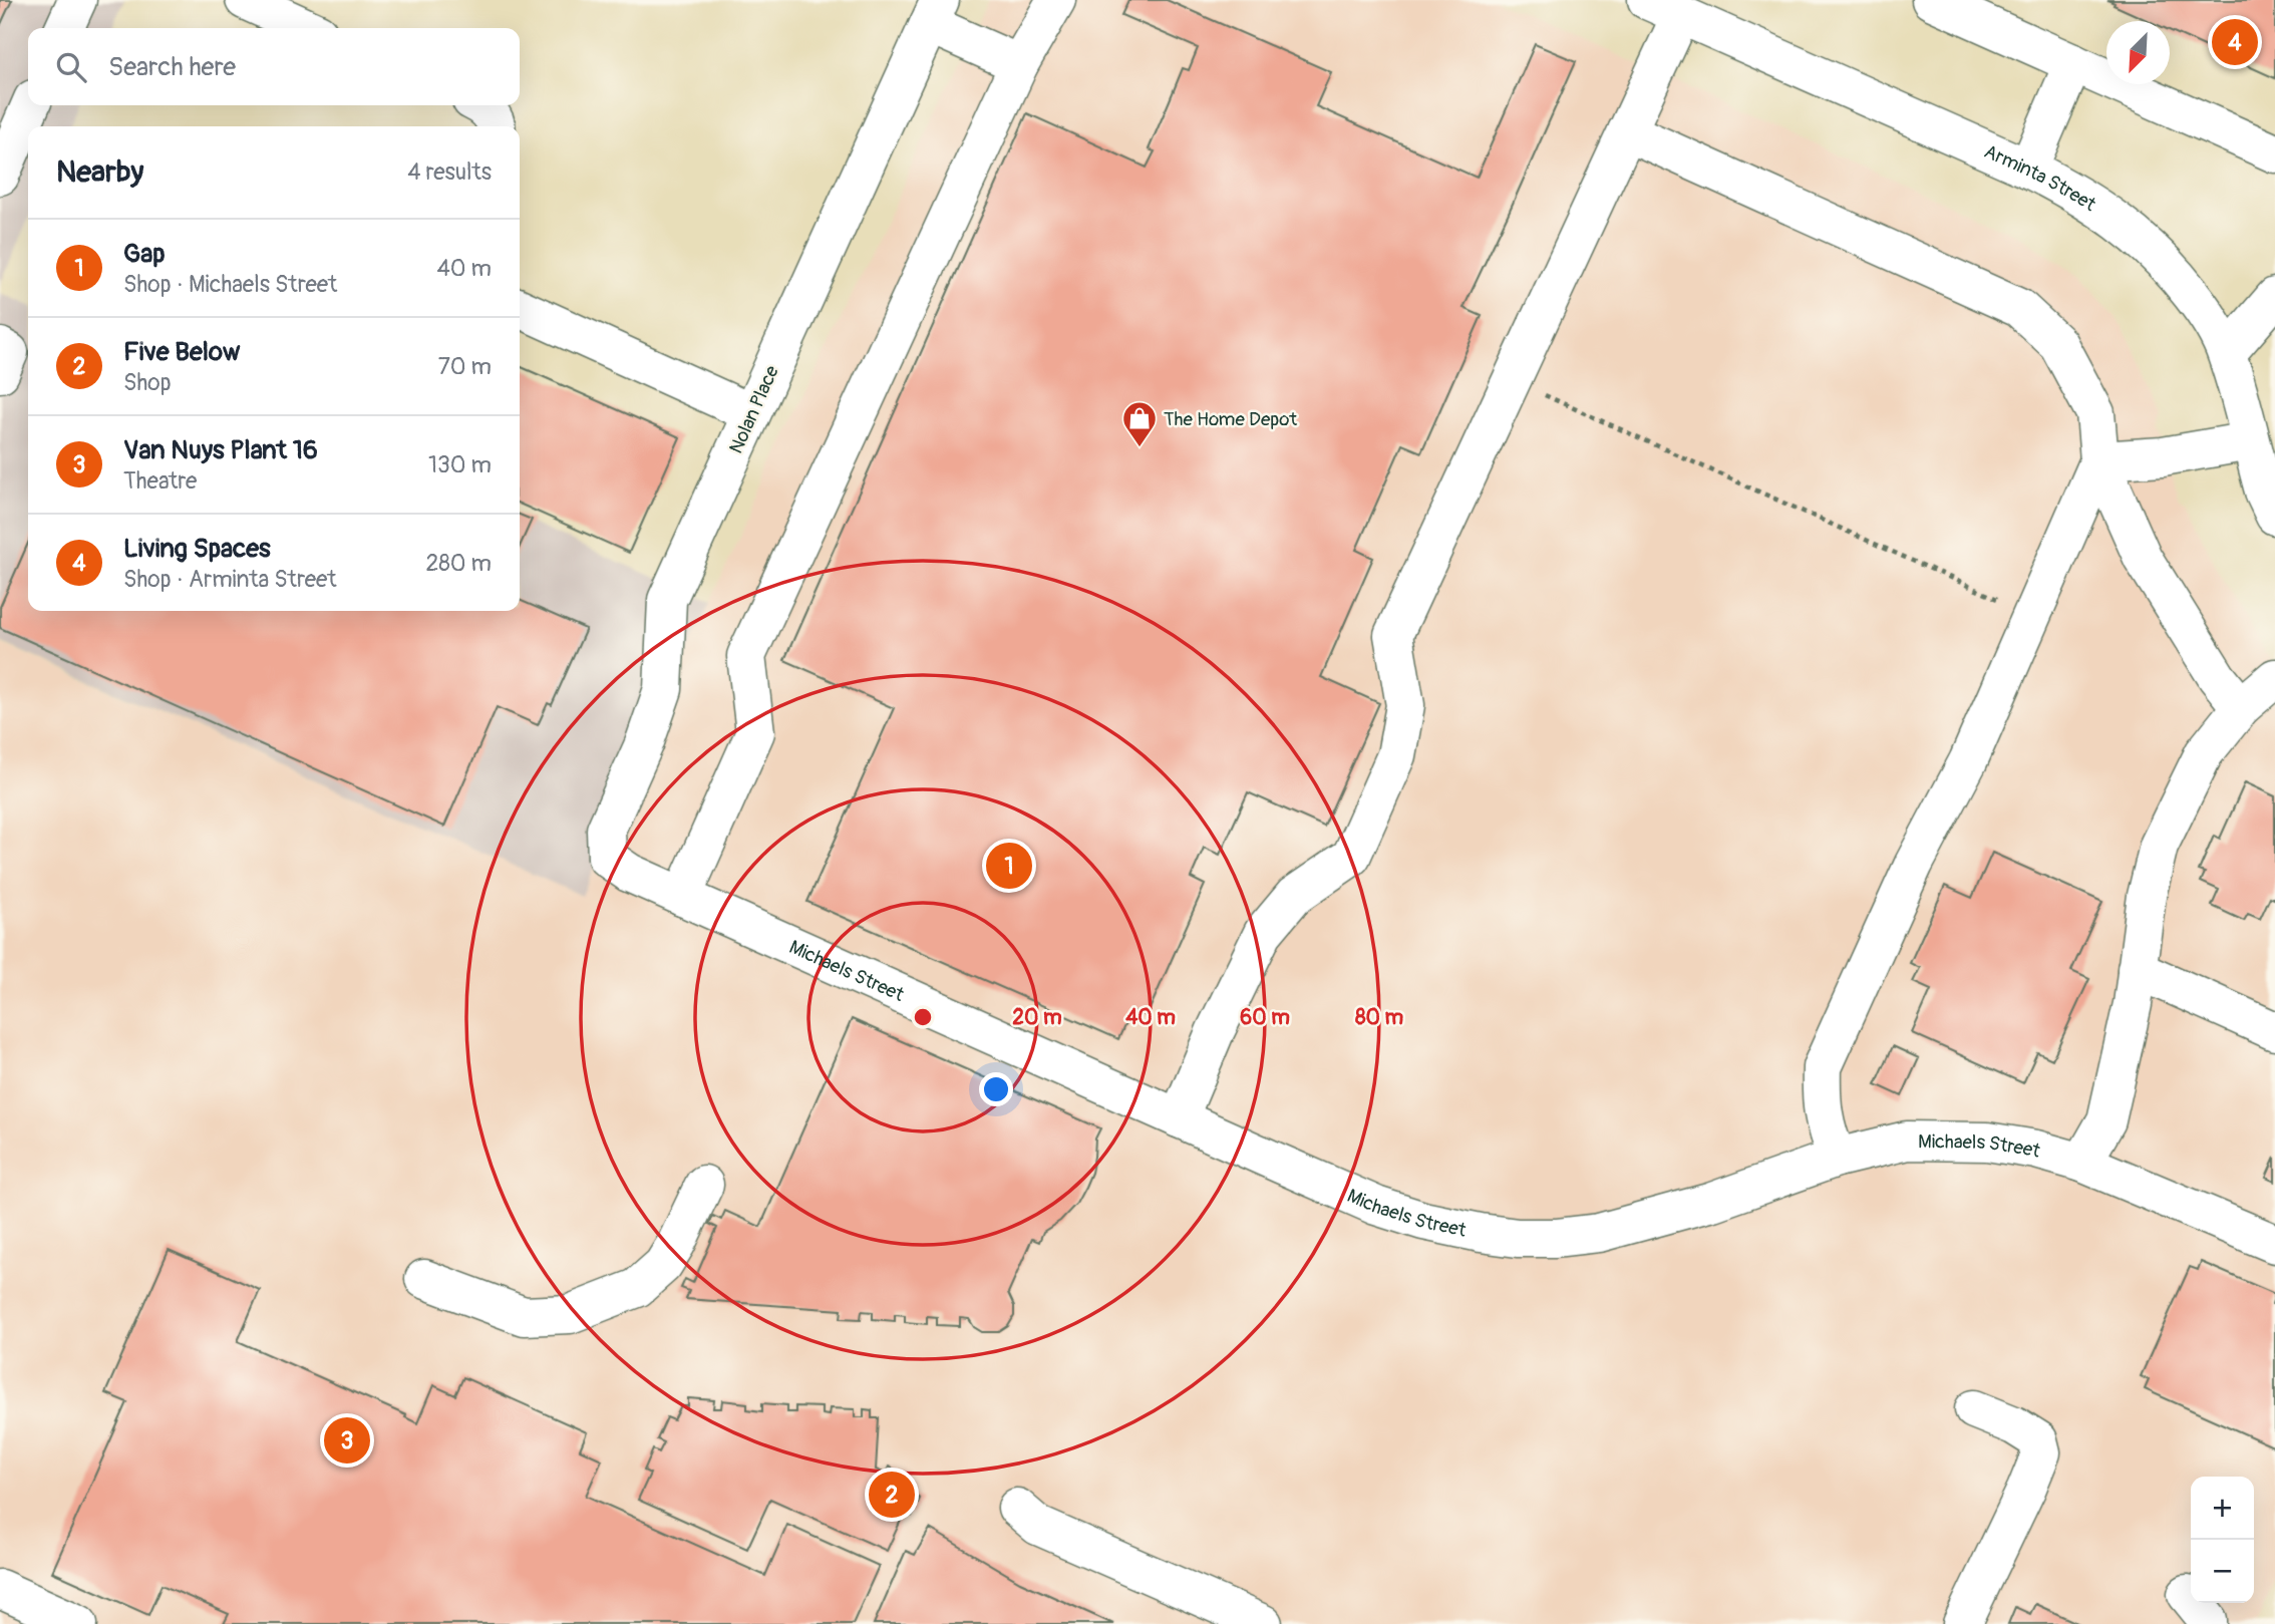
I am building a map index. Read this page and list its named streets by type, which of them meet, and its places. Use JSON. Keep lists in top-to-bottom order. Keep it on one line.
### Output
{"streets":{"street":["Arminta Street","Nolan Place","Michaels Street"]},"crossings":[["Nolan Place","Michaels Street"]],"places":{"shop":["The Home Depot"]},"north":"bottom left","page":{"pins":["4","1","3","2"],"search":"Search here","heading":["Nearby","4 results"],"list":[{"mark":"1","name":"Gap","note":"Shop · Michaels Street","value":"40 m"},{"mark":"2","name":"Five Below","note":"Shop","value":"70 m"},{"mark":"3","name":"Van Nuys Plant 16","note":"Theatre","value":"130 m"},{"mark":"4","name":"Living Spaces","note":"Shop · Arminta Street","value":"280 m"}],"map_buttons":["+","−"]},"rings":["20 m","40 m","60 m","80 m"]}
